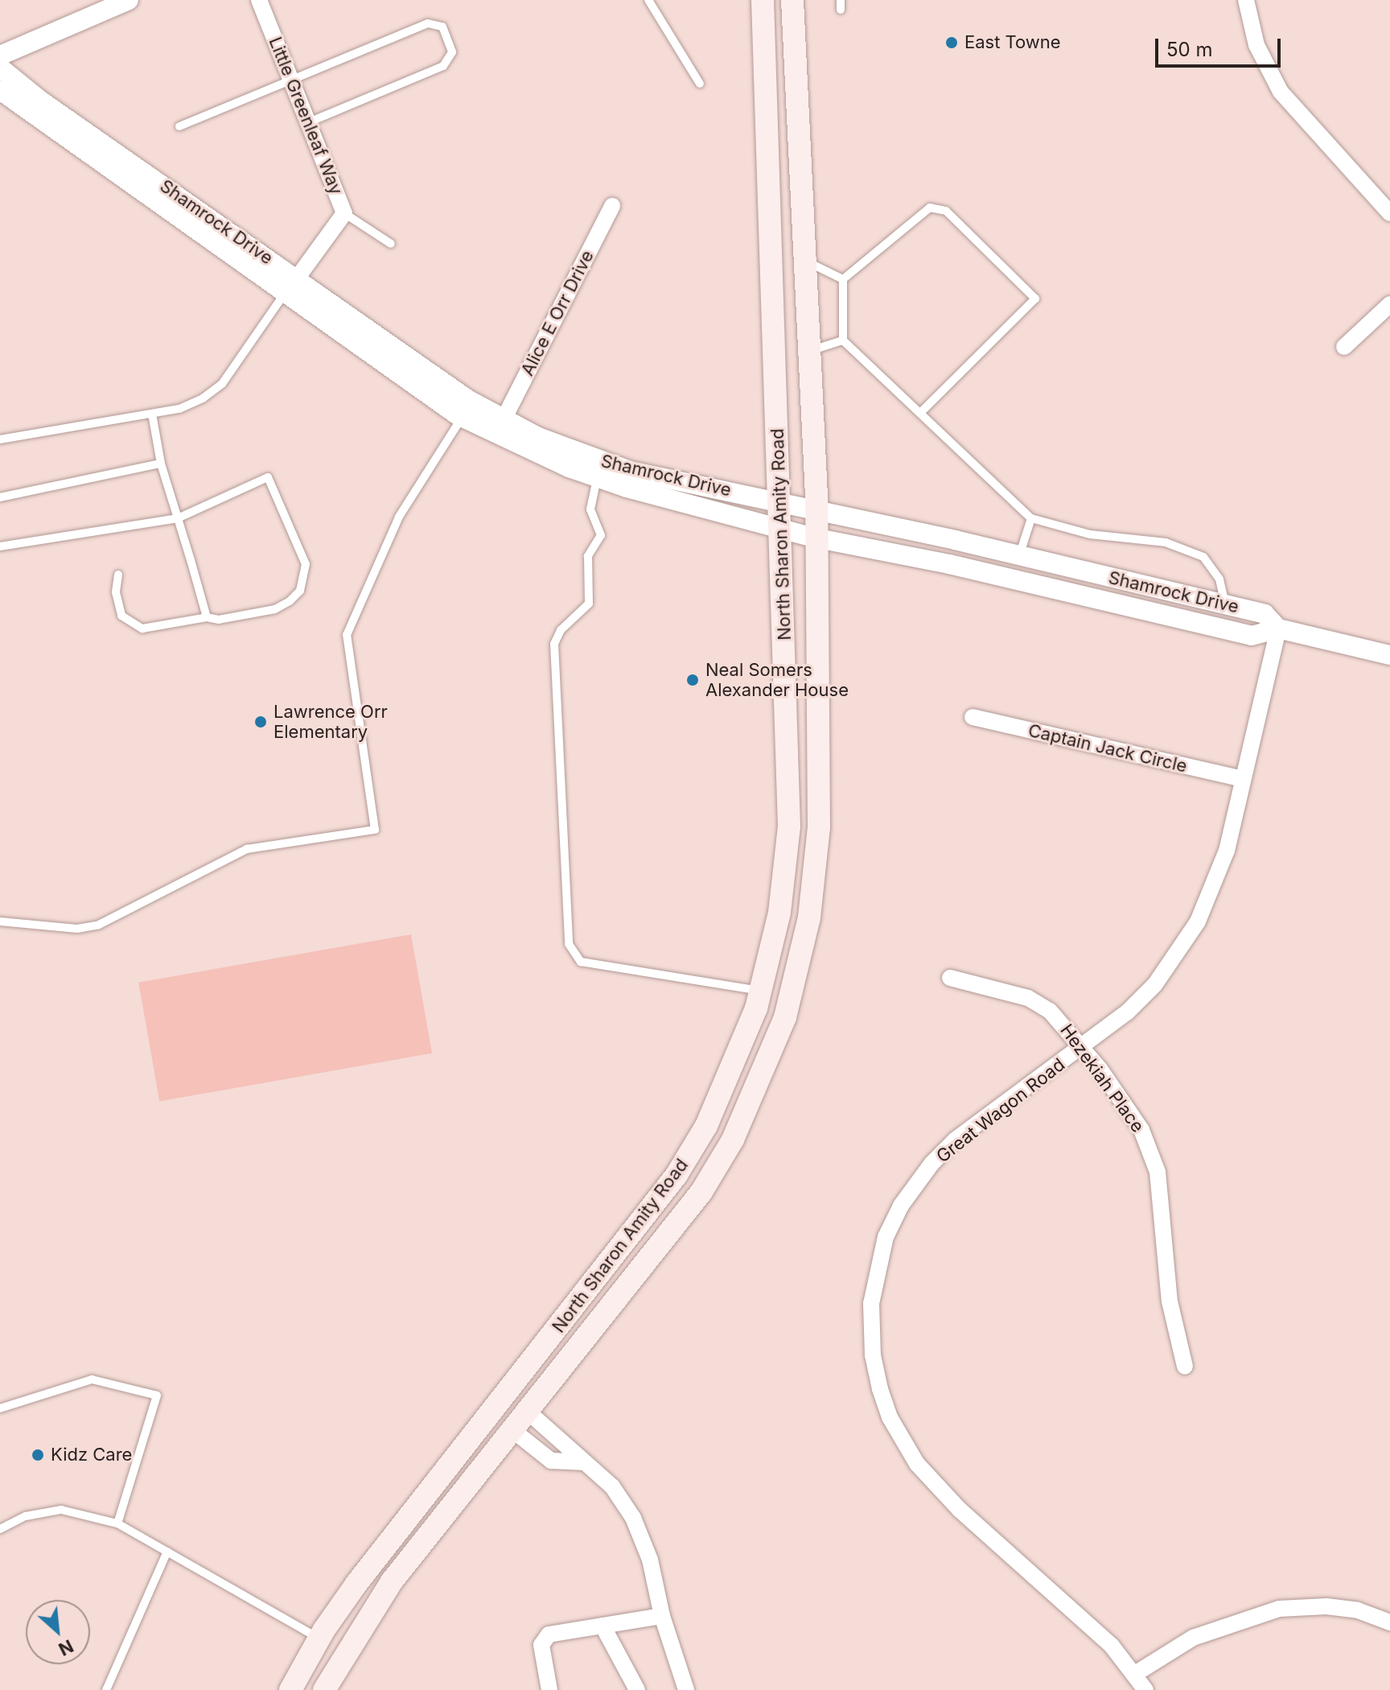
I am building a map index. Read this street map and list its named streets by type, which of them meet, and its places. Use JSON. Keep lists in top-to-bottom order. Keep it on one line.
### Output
{"streets":{"main road":["North Sharon Amity Road"],"street":["Little Greenleaf Way","Shamrock Drive","Alice E Orr Drive","Captain Jack Circle","Hezekiah Place","Great Wagon Road"]},"crossings":[["Little Greenleaf Way","Shamrock Drive"],["Shamrock Drive","Alice E Orr Drive"],["Shamrock Drive","North Sharon Amity Road"],["Shamrock Drive","Great Wagon Road"],["Captain Jack Circle","Great Wagon Road"],["Hezekiah Place","Great Wagon Road"]],"places":["East Towne","Neal Somers Alexander House","Lawrence Orr Elementary","Kidz Care"],"scale_bar":"50 m","north":"bottom right"}
